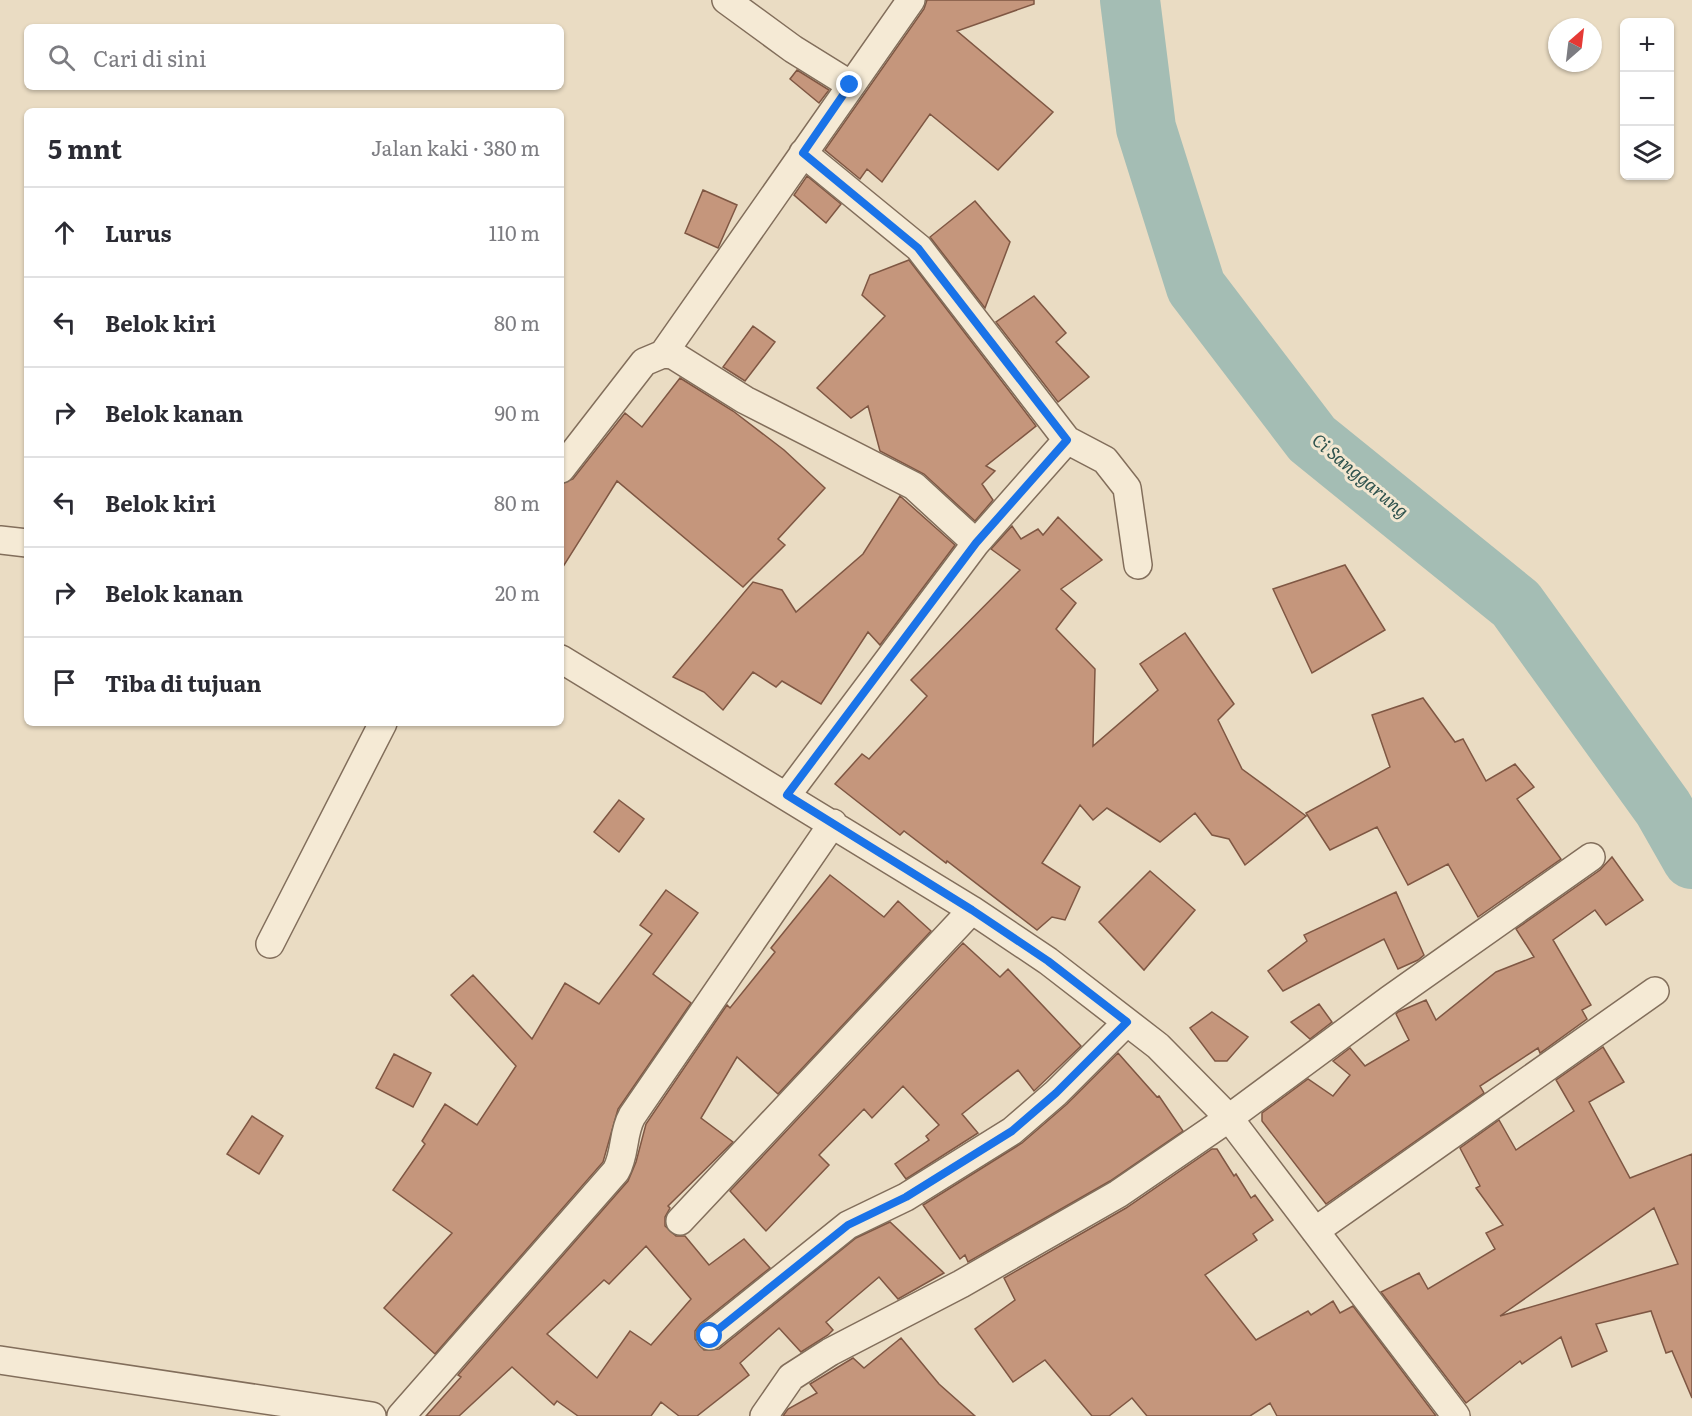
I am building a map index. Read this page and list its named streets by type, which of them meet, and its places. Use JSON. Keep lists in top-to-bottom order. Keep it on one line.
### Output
{"water":["Ci Sanggarung"],"north":"top right","page":{"map_buttons":["+","−"],"search":"Cari di sini","heading":["5 mnt","Jalan kaki · 380 m"],"list":[["Lurus","110 m"],["Belok kiri","80 m"],["Belok kanan","90 m"],["Belok kiri","80 m"],["Belok kanan","20 m"],"Tiba di tujuan"]}}
